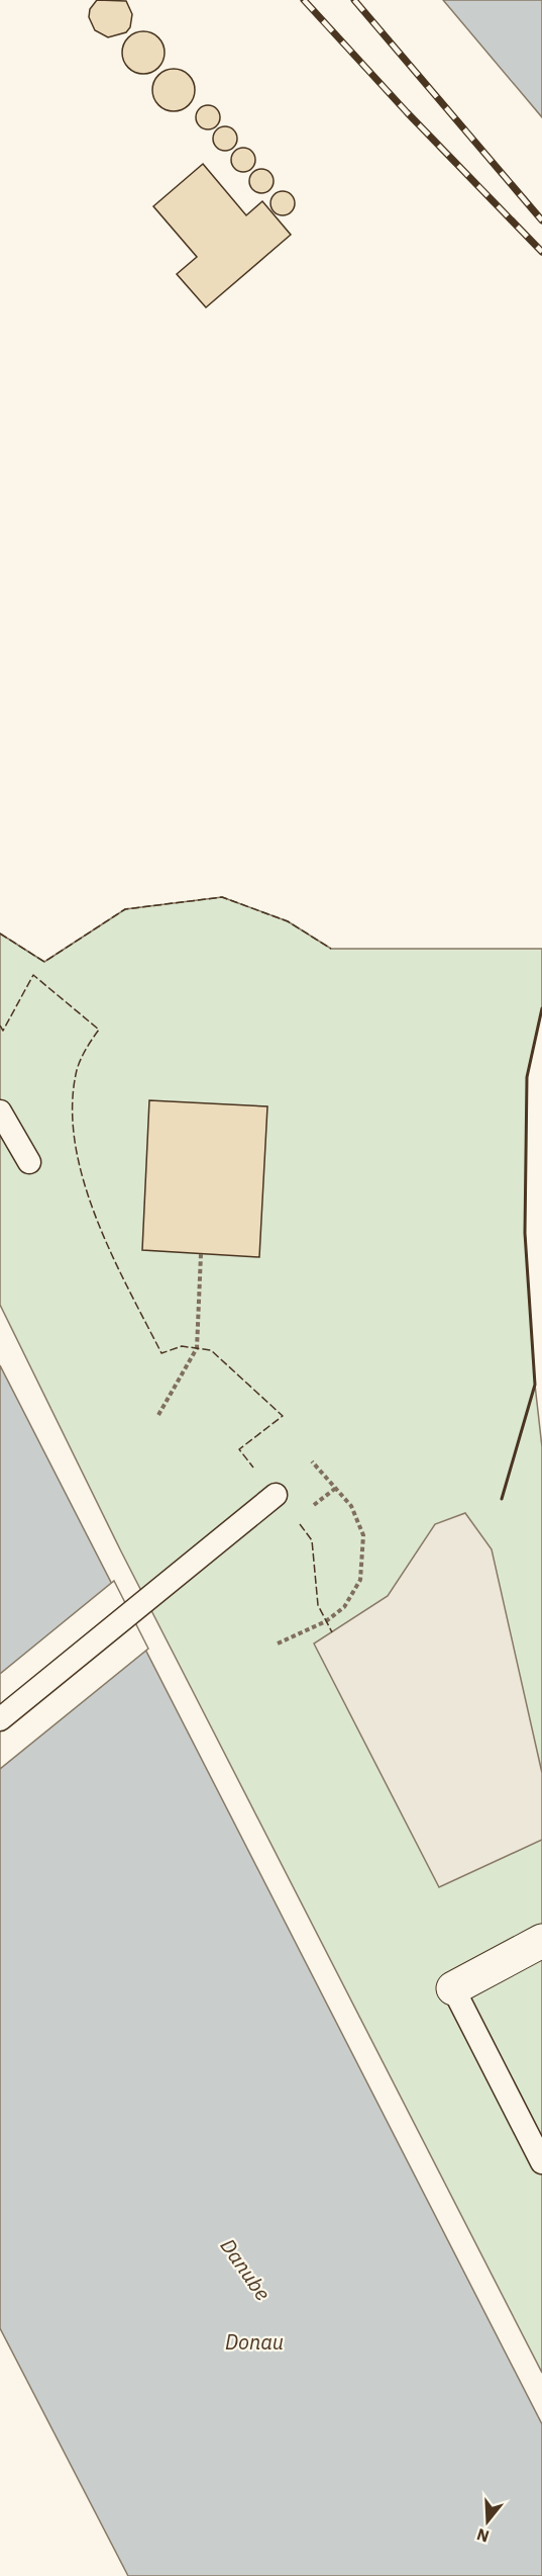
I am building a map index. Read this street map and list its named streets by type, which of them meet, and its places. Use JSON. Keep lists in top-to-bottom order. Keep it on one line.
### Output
{"water":["Danube","Donau"],"north":"bottom"}
